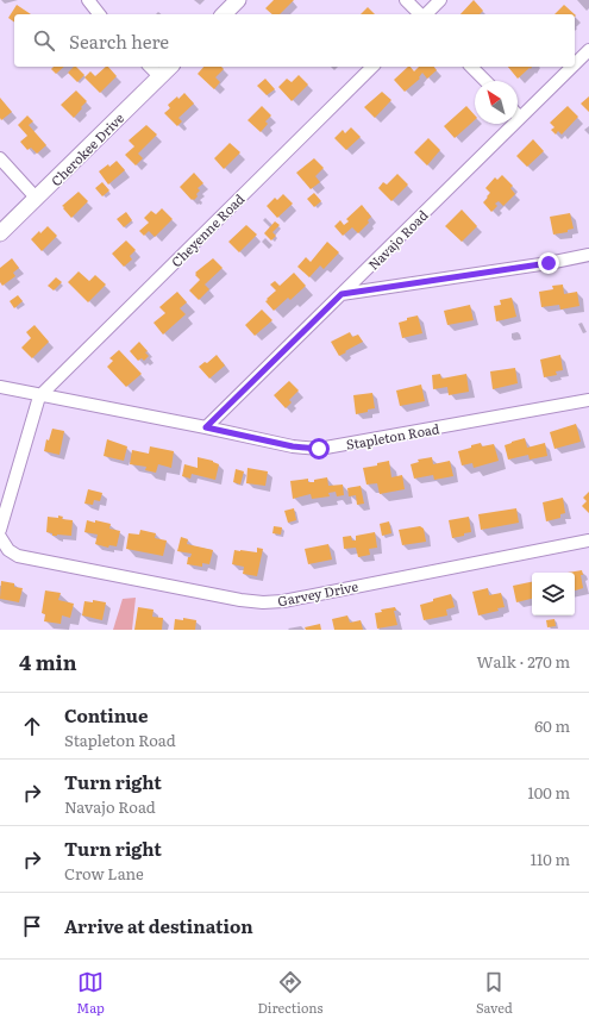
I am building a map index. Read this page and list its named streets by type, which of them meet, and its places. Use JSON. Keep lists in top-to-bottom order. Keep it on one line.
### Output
{"streets":{"street":["Cherokee Drive","Cheyenne Road","Navajo Road","Stapleton Road","Garvey Drive"]},"crossings":[["Cheyenne Road","Stapleton Road"],["Navajo Road","Stapleton Road"]],"north":"top left","page":{"search":"Search here","heading":["4 min","Walk · 270 m"],"list":[["Continue","Stapleton Road","60 m"],["Turn right","Navajo Road","100 m"],["Turn right","Crow Lane","110 m"],"Arrive at destination"],"nav":["Map","Directions","Saved"]}}
